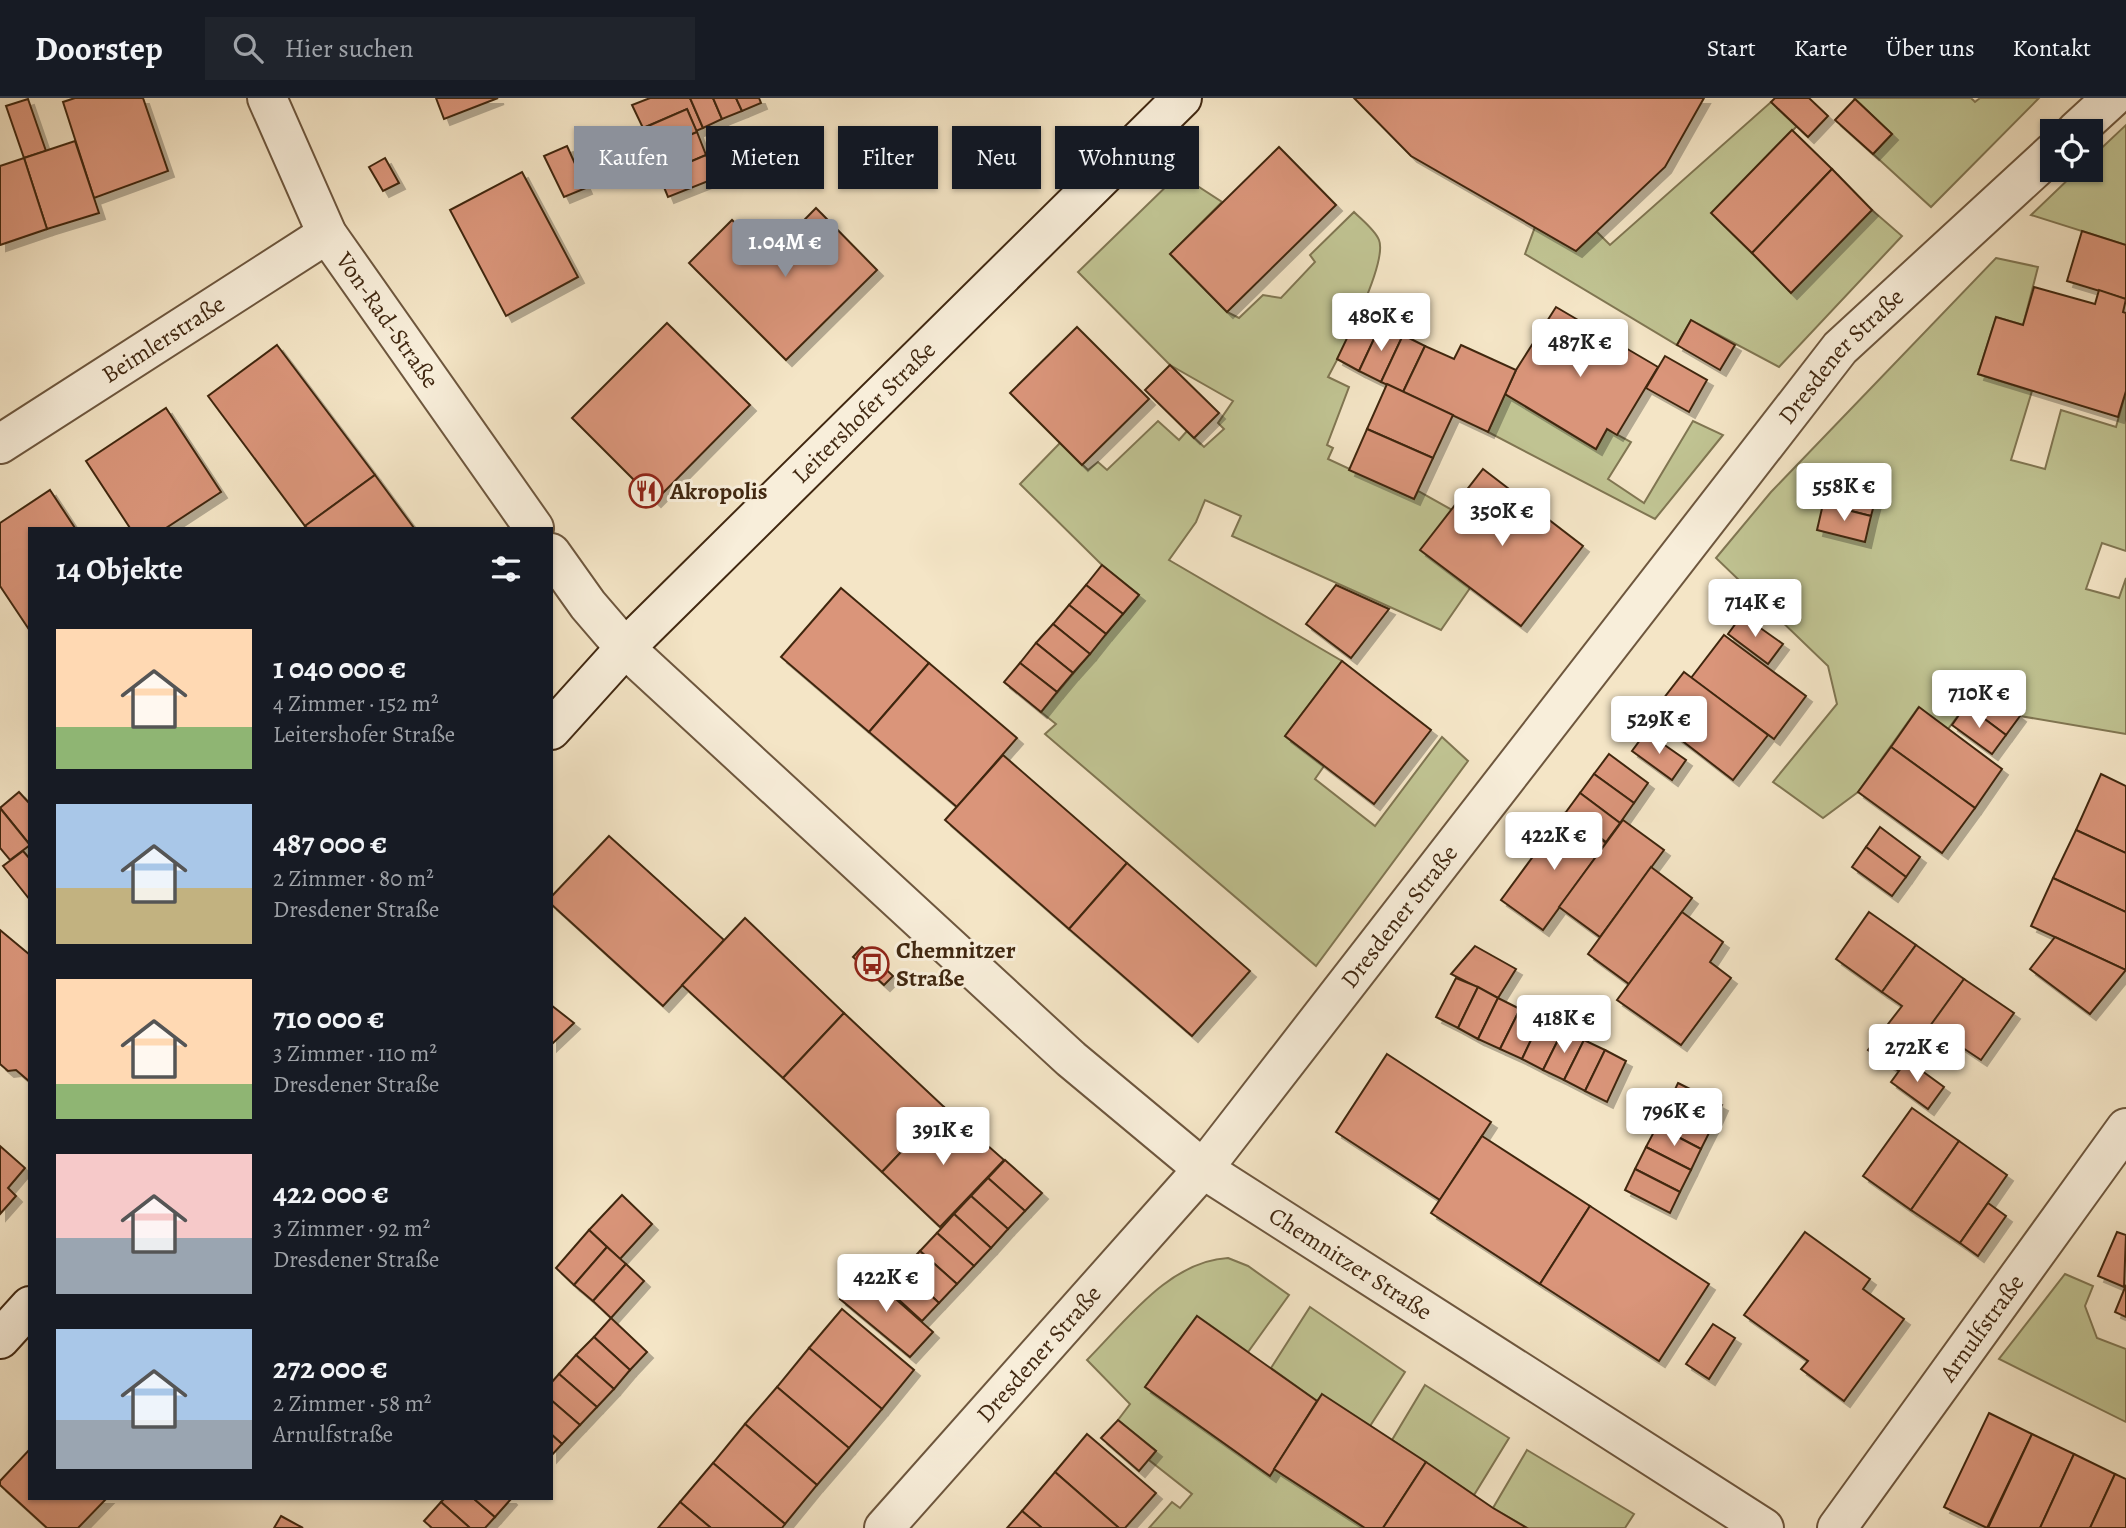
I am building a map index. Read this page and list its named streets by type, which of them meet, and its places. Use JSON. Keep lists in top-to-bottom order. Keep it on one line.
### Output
{"streets":{"street":["Von-Rad-Straße","Beimlerstraße","Dresdener Straße","Leitershofer Straße","Chemnitzer Straße","Arnulfstraße"]},"crossings":[["Von-Rad-Straße","Beimlerstraße"],["Dresdener Straße","Chemnitzer Straße"],["Leitershofer Straße","Chemnitzer Straße"]],"places":{"restaurant":["Akropolis"],"bus stop":["Chemnitzer Straße"]},"page":{"header":"Doorstep","search":"Hier suchen","nav":["Start","Karte","Über uns","Kontakt"],"chip":["Kaufen","Mieten","Filter","Neu","Wohnung"],"price":["1.04M €","480K €","487K €","558K €","350K €","714K €","710K €","529K €","422K €","418K €","272K €","796K €","391K €","422K €"],"heading":"14 Objekte","list":[{"name":"1 040 000 €","note":"4 Zimmer · 152 m² · Leitershofer Straße"},{"name":"487 000 €","note":"2 Zimmer · 80 m² · Dresdener Straße"},{"name":"710 000 €","note":"3 Zimmer · 110 m² · Dresdener Straße"},{"name":"422 000 €","note":"3 Zimmer · 92 m² · Dresdener Straße"},{"name":"272 000 €","note":"2 Zimmer · 58 m² · Arnulfstraße"}]}}
